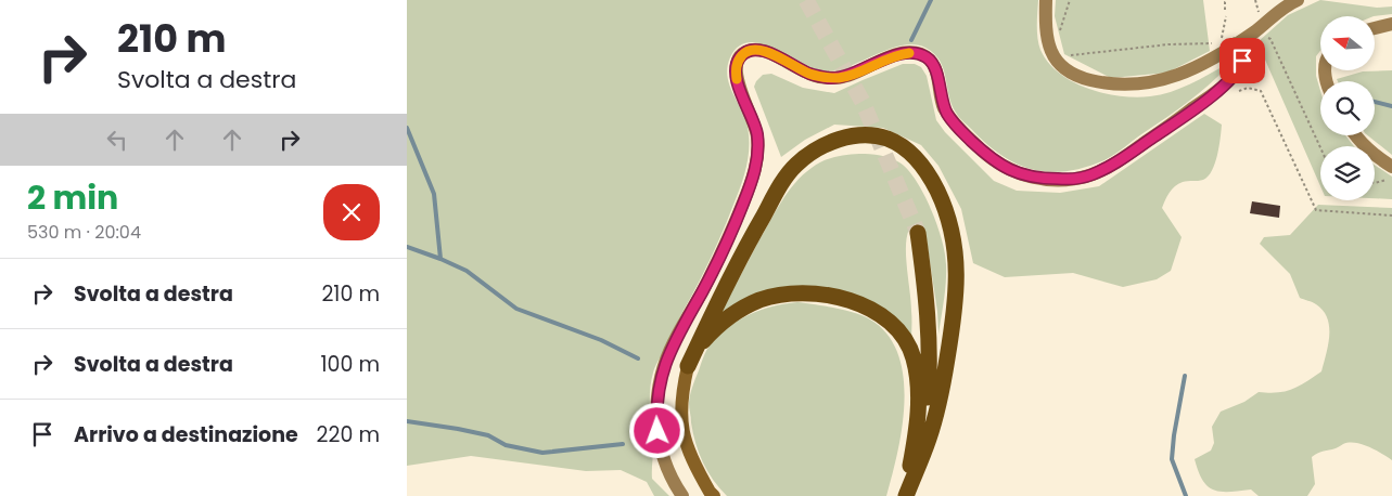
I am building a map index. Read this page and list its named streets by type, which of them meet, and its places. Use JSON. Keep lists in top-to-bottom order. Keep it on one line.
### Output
{"north":"left","page":{"turn":["210 m","Svolta a destra"],"heading":["2 min","530 m · 20:04"],"list":[{"name":"Svolta a destra","value":"210 m"},{"name":"Svolta a destra","value":"100 m"},{"name":"Arrivo a destinazione","value":"220 m"}]}}
